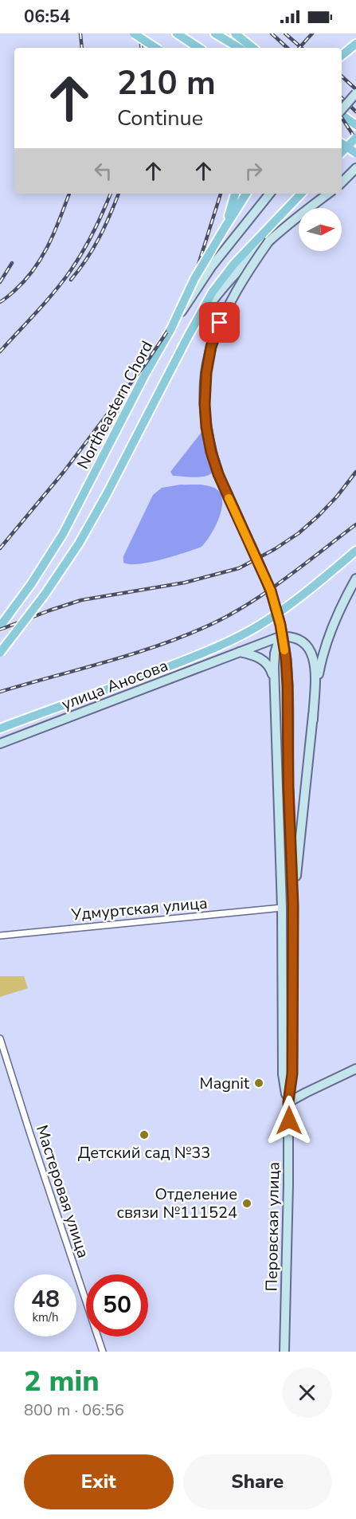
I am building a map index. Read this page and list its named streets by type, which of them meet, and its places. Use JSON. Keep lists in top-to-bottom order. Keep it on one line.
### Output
{"streets":{"main road":["Northeastern Chord","улица Аносова","Перовская улица"],"street":["Удмуртская улица","Мастеровая улица"]},"crossings":[["улица Аносова","Перовская улица"],["Удмуртская улица","Перовская улица"]],"places":["Magnit","Детский сад №33","Отделение связи №111524"],"north":"right","page":{"status":"06:54","turn":["210 m","Continue"],"speed":"48 km/h","limit":"50","heading":["2 min","800 m · 06:56"],"buttons":["Exit","Share"]}}
